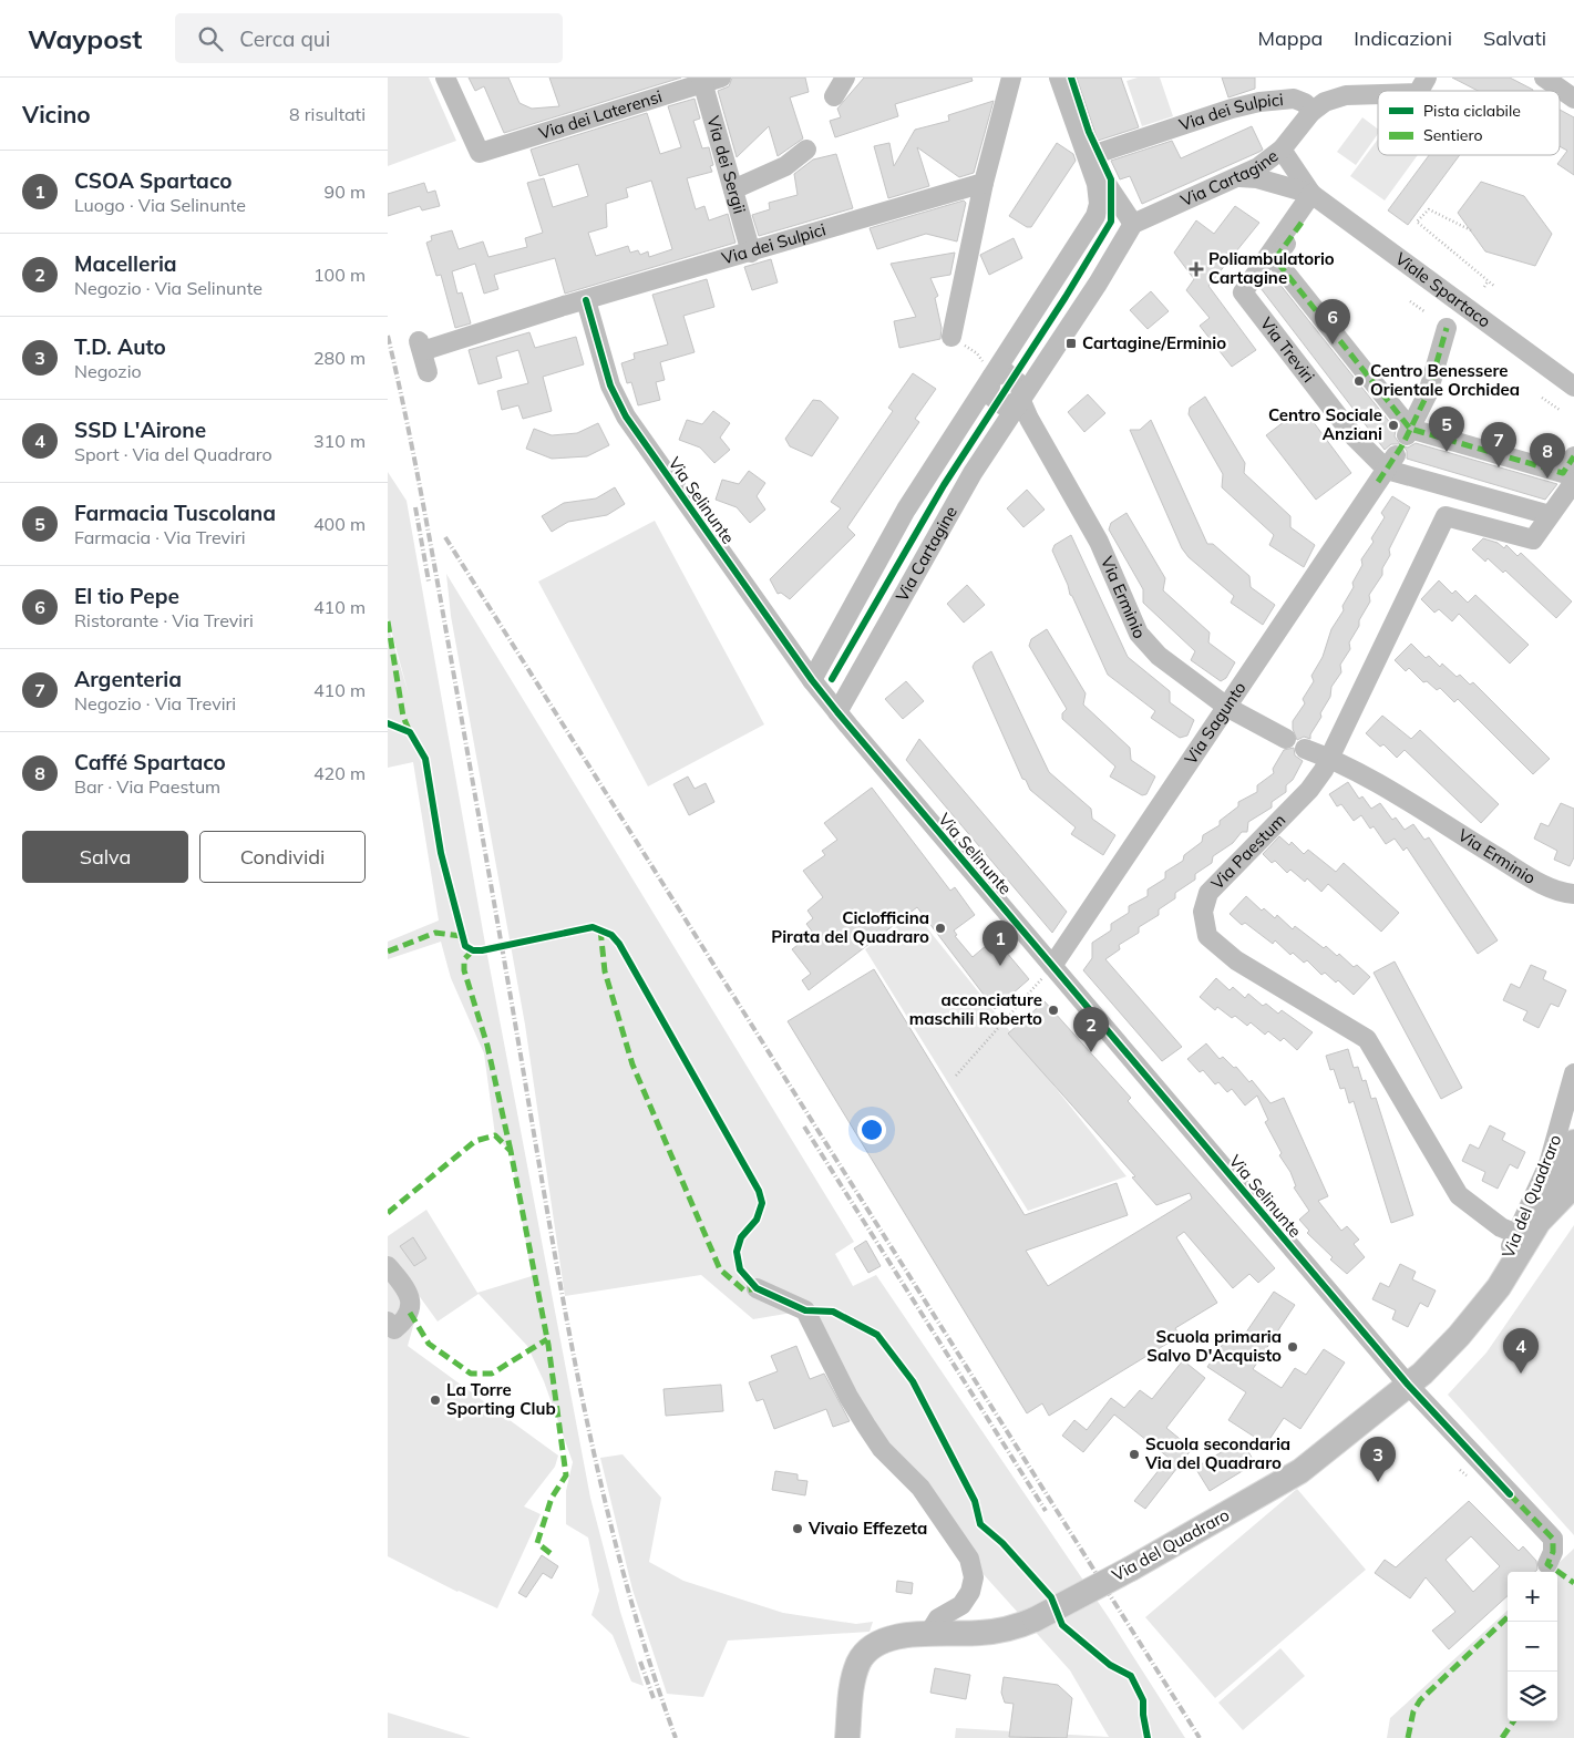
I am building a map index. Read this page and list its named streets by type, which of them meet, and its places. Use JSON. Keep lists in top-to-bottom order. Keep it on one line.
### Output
{"streets":{"main road":["Via del Quadraro"],"street":["Via dei Sulpici","Via dei Laterensi","Via dei Sergii","Via Cartagine","Viale Spartaco","Via Treviri","Via Selinunte","Via Erminio","Via Sagunto","Via Paestum"]},"crossings":[["Via dei Sulpici","Via dei Sergii"],["Via dei Sulpici","Via Cartagine"],["Via dei Sulpici","Via Selinunte"],["Via dei Laterensi","Via dei Sergii"],["Via Cartagine","Via Selinunte"],["Via Cartagine","Via Erminio"],["Viale Spartaco","Via Treviri"],["Via Treviri","Via Sagunto"],["Via Treviri","Via Paestum"],["Via Selinunte","Via Sagunto"],["Via Selinunte","Via del Quadraro"],["Via Erminio","Via Sagunto"],["Via Erminio","Via Paestum"],["Via Paestum","Via del Quadraro"]],"places":{"health":["Poliambulatorio Cartagine"],"transit":["Cartagine/Erminio"],"other":["Centro Benessere Orientale Orchidea","Centro Sociale Anziani","Ciclofficina Pirata del Quadraro","acconciature maschili Roberto","Scuola primaria Salvo D'Acquisto","La Torre Sporting Club","Scuola secondaria Via del Quadraro","Vivaio Effezeta"]},"legend":["Pista ciclabile","Sentiero"],"page":{"header":"Waypost","search":"Cerca qui","nav":["Mappa","Indicazioni","Salvati"],"heading":["Vicino","8 risultati"],"list":[{"mark":"1","name":"CSOA Spartaco","note":"Luogo · Via Selinunte","value":"90 m"},{"mark":"2","name":"Macelleria","note":"Negozio · Via Selinunte","value":"100 m"},{"mark":"3","name":"T.D. Auto","note":"Negozio","value":"280 m"},{"mark":"4","name":"SSD L'Airone","note":"Sport · Via del Quadraro","value":"310 m"},{"mark":"5","name":"Farmacia Tuscolana","note":"Farmacia · Via Treviri","value":"400 m"},{"mark":"6","name":"El tio Pepe","note":"Ristorante · Via Treviri","value":"410 m"},{"mark":"7","name":"Argenteria","note":"Negozio · Via Treviri","value":"410 m"},{"mark":"8","name":"Caffé Spartaco","note":"Bar · Via Paestum","value":"420 m"}],"pins":["6","5","7","8","1","2","4","3"],"buttons":["Salva","Condividi"],"map_buttons":["+","−"]}}
